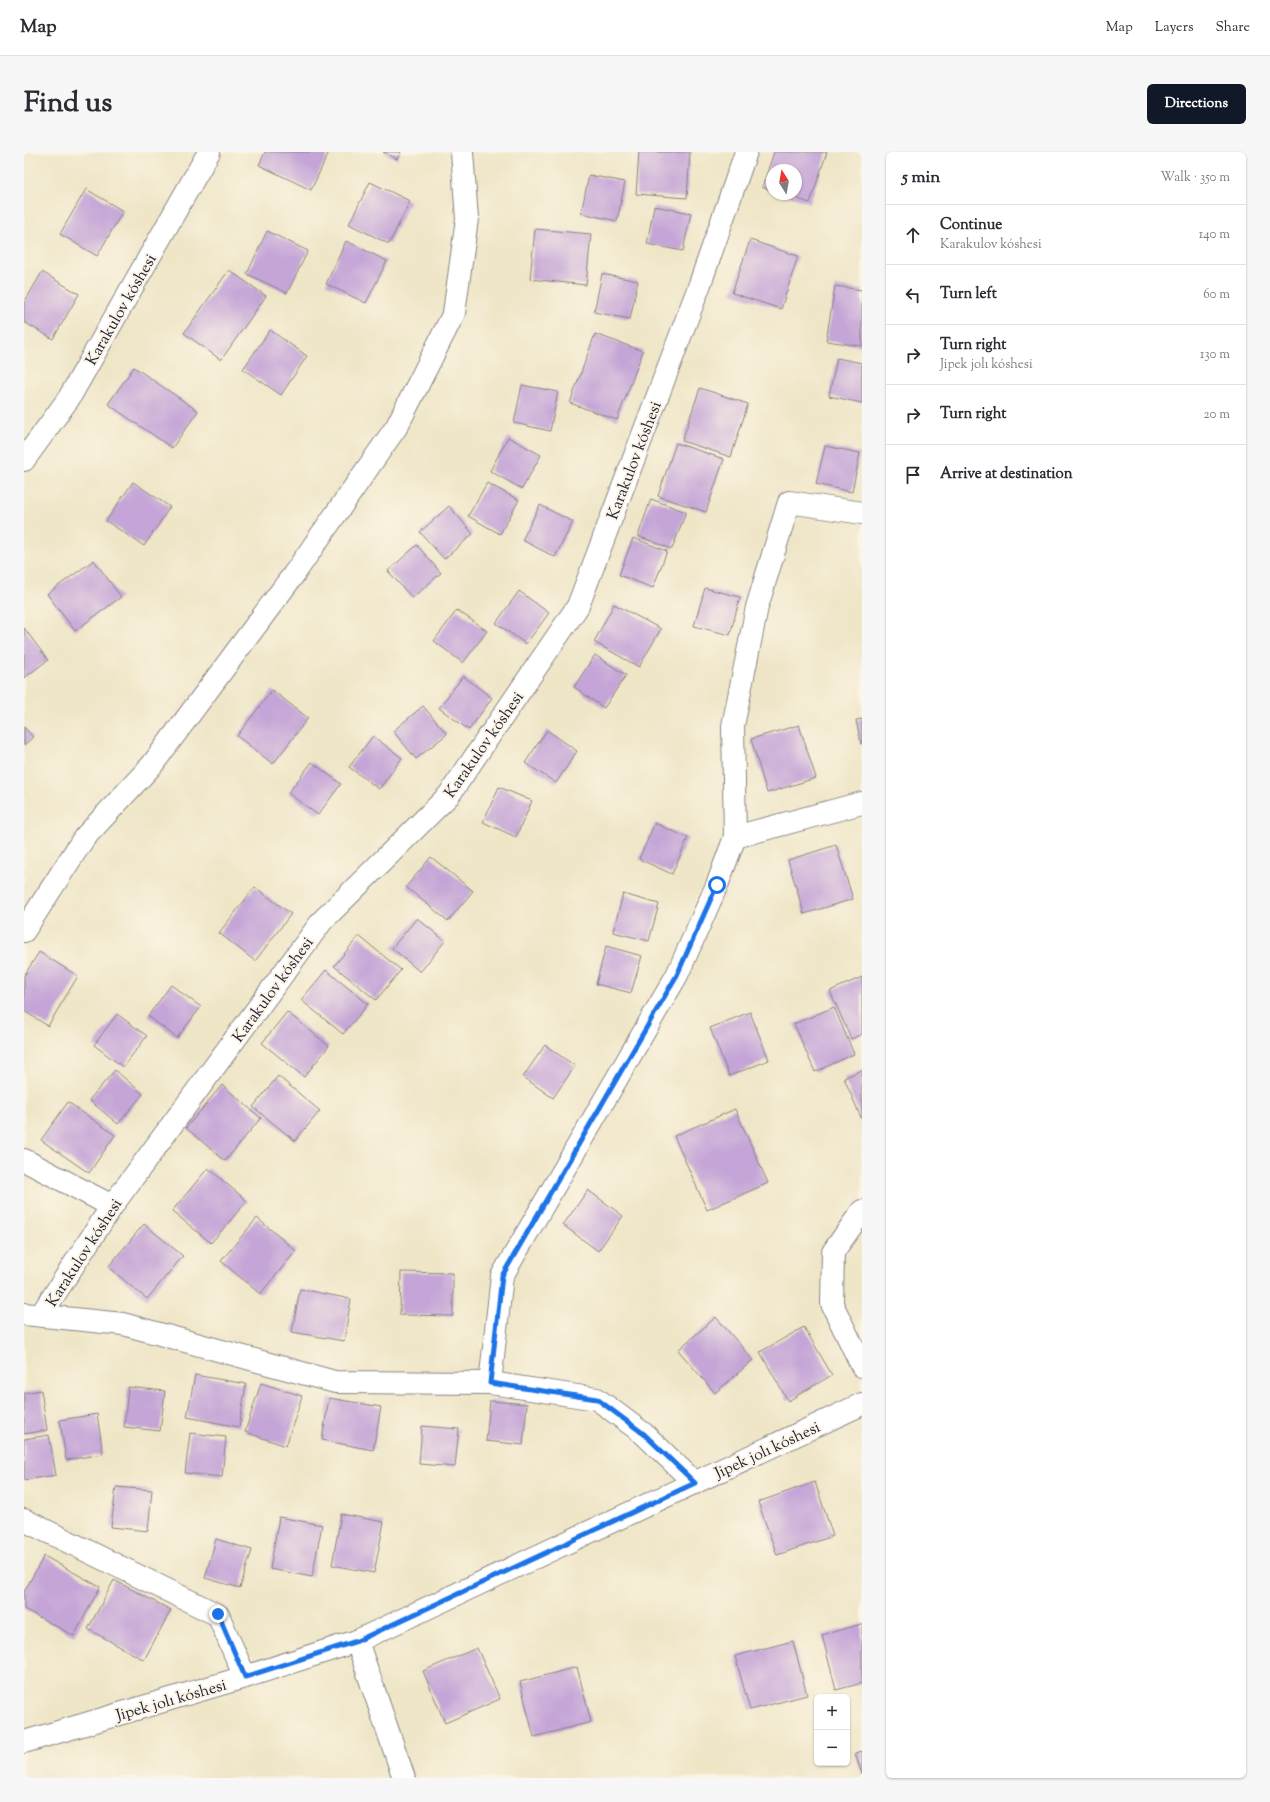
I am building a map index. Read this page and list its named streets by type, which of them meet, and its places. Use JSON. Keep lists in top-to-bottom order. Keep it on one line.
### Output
{"streets":{"street":["Karakulov kóshesi","Jipek jolı kóshesi"]},"north":"top","page":{"header":"Map","nav":["Map","Layers","Share"],"title":"Find us","buttons":"Directions","heading":["5 min","Walk · 350 m"],"list":[["Continue","Karakulov kóshesi","140 m"],["Turn left","60 m"],["Turn right","Jipek jolı kóshesi","130 m"],["Turn right","20 m"],"Arrive at destination"],"map_buttons":["+","−"]}}
